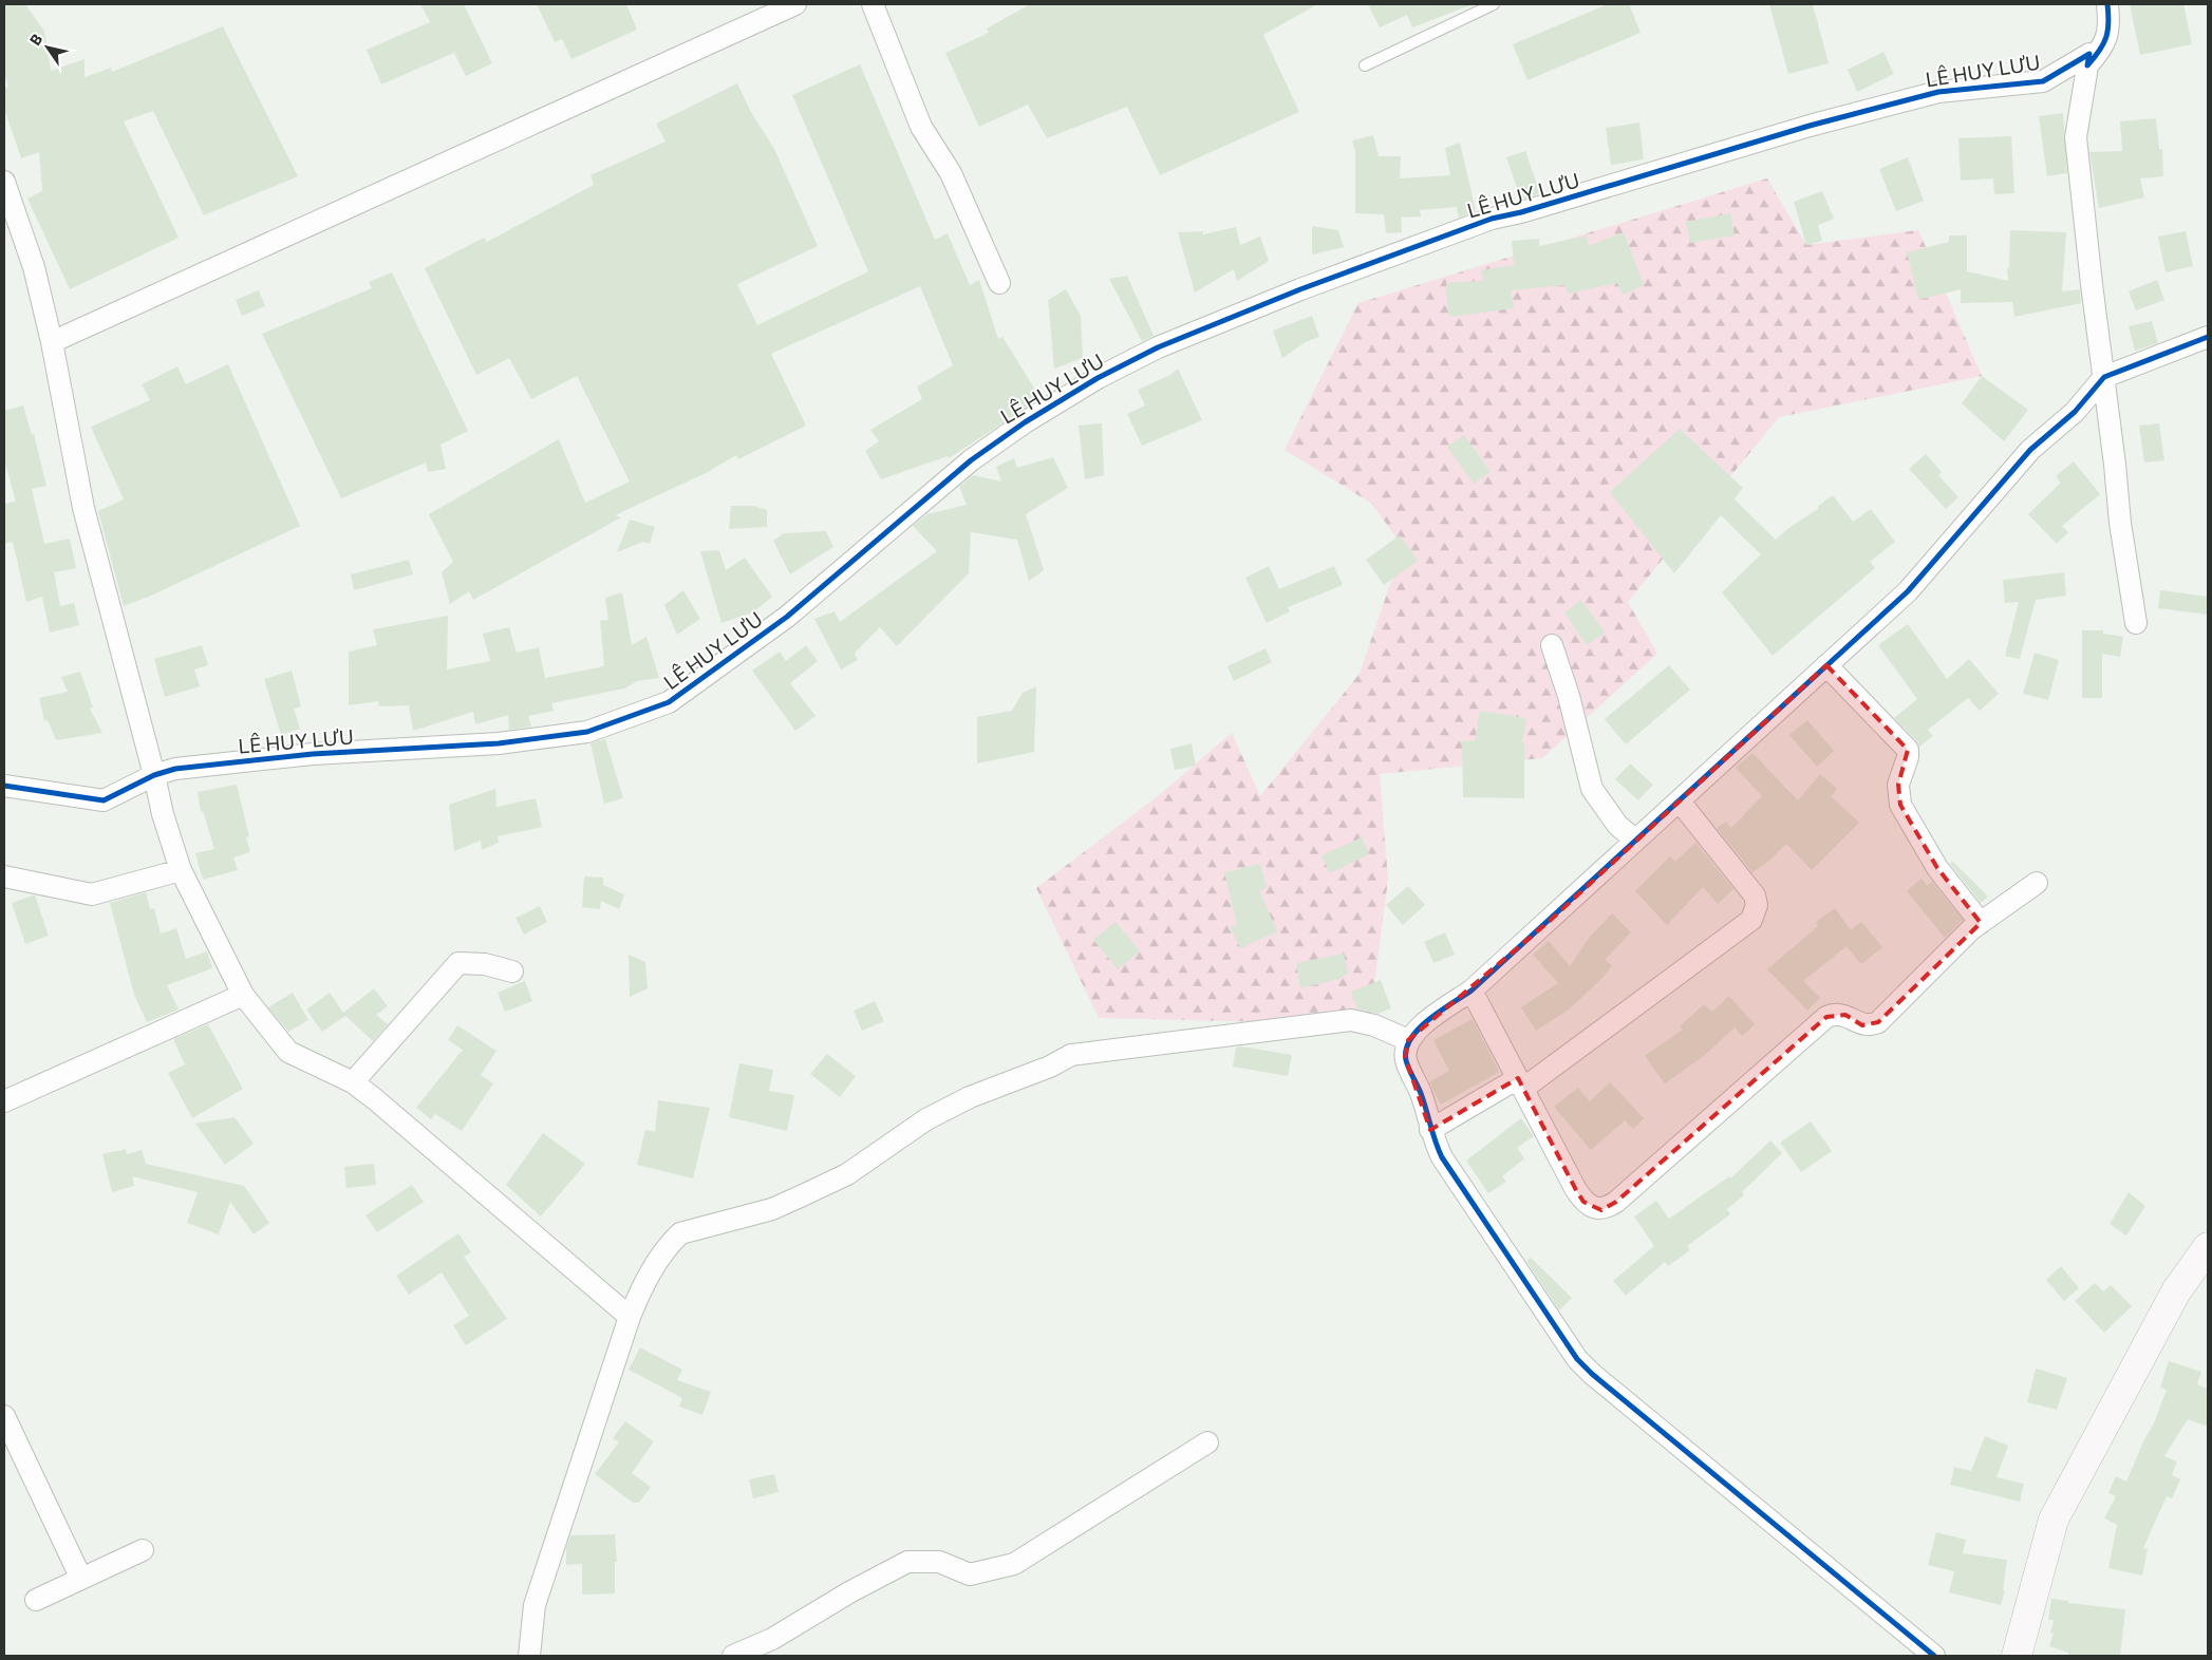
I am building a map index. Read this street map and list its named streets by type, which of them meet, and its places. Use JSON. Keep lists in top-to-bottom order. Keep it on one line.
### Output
{"streets":{"street":["LÊ HUY LƯU"]},"north":"top left"}
